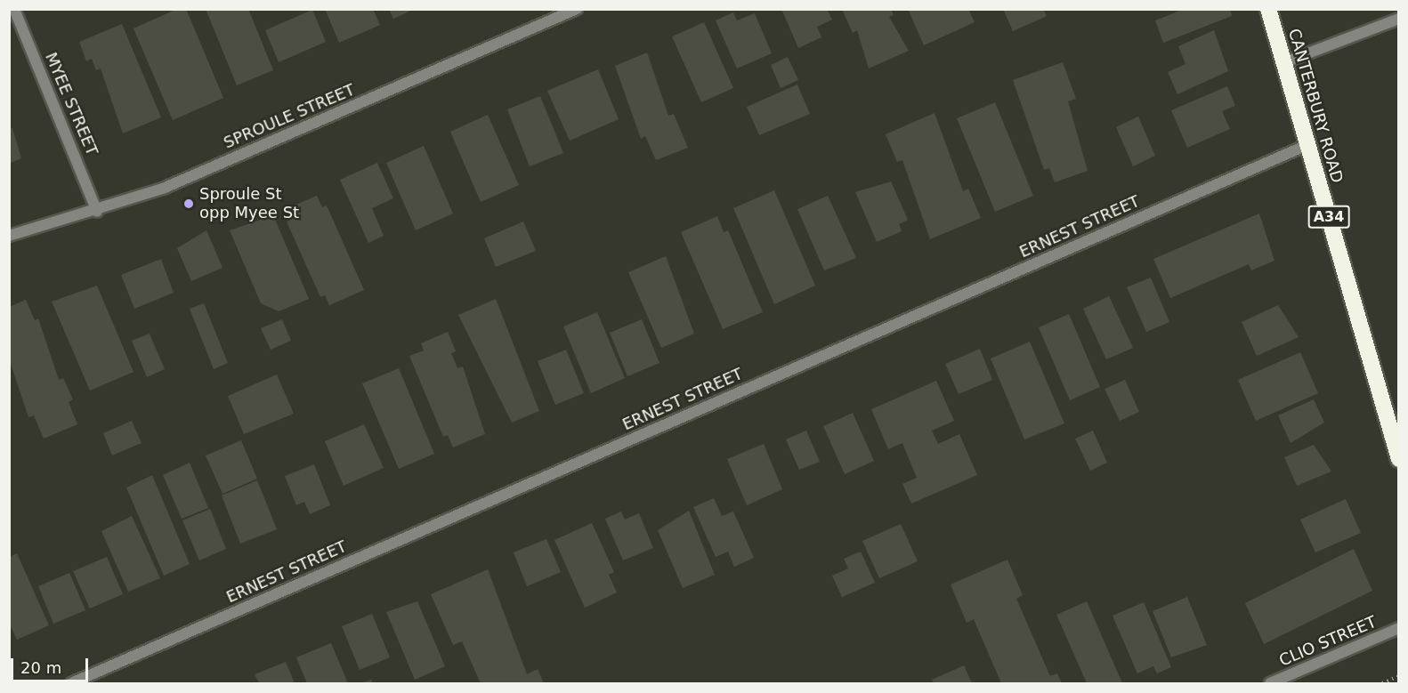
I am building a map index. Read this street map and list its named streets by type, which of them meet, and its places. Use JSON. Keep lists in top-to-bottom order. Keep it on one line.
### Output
{"streets":{"highway":["CANTERBURY ROAD","A34"],"street":["MYEE STREET","SPROULE STREET","ERNEST STREET","CLIO STREET"]},"crossings":[["MYEE STREET","SPROULE STREET"],["CANTERBURY ROAD","ERNEST STREET"]],"places":["Sproule St opp Myee St"],"scale_bar":"20 m"}
